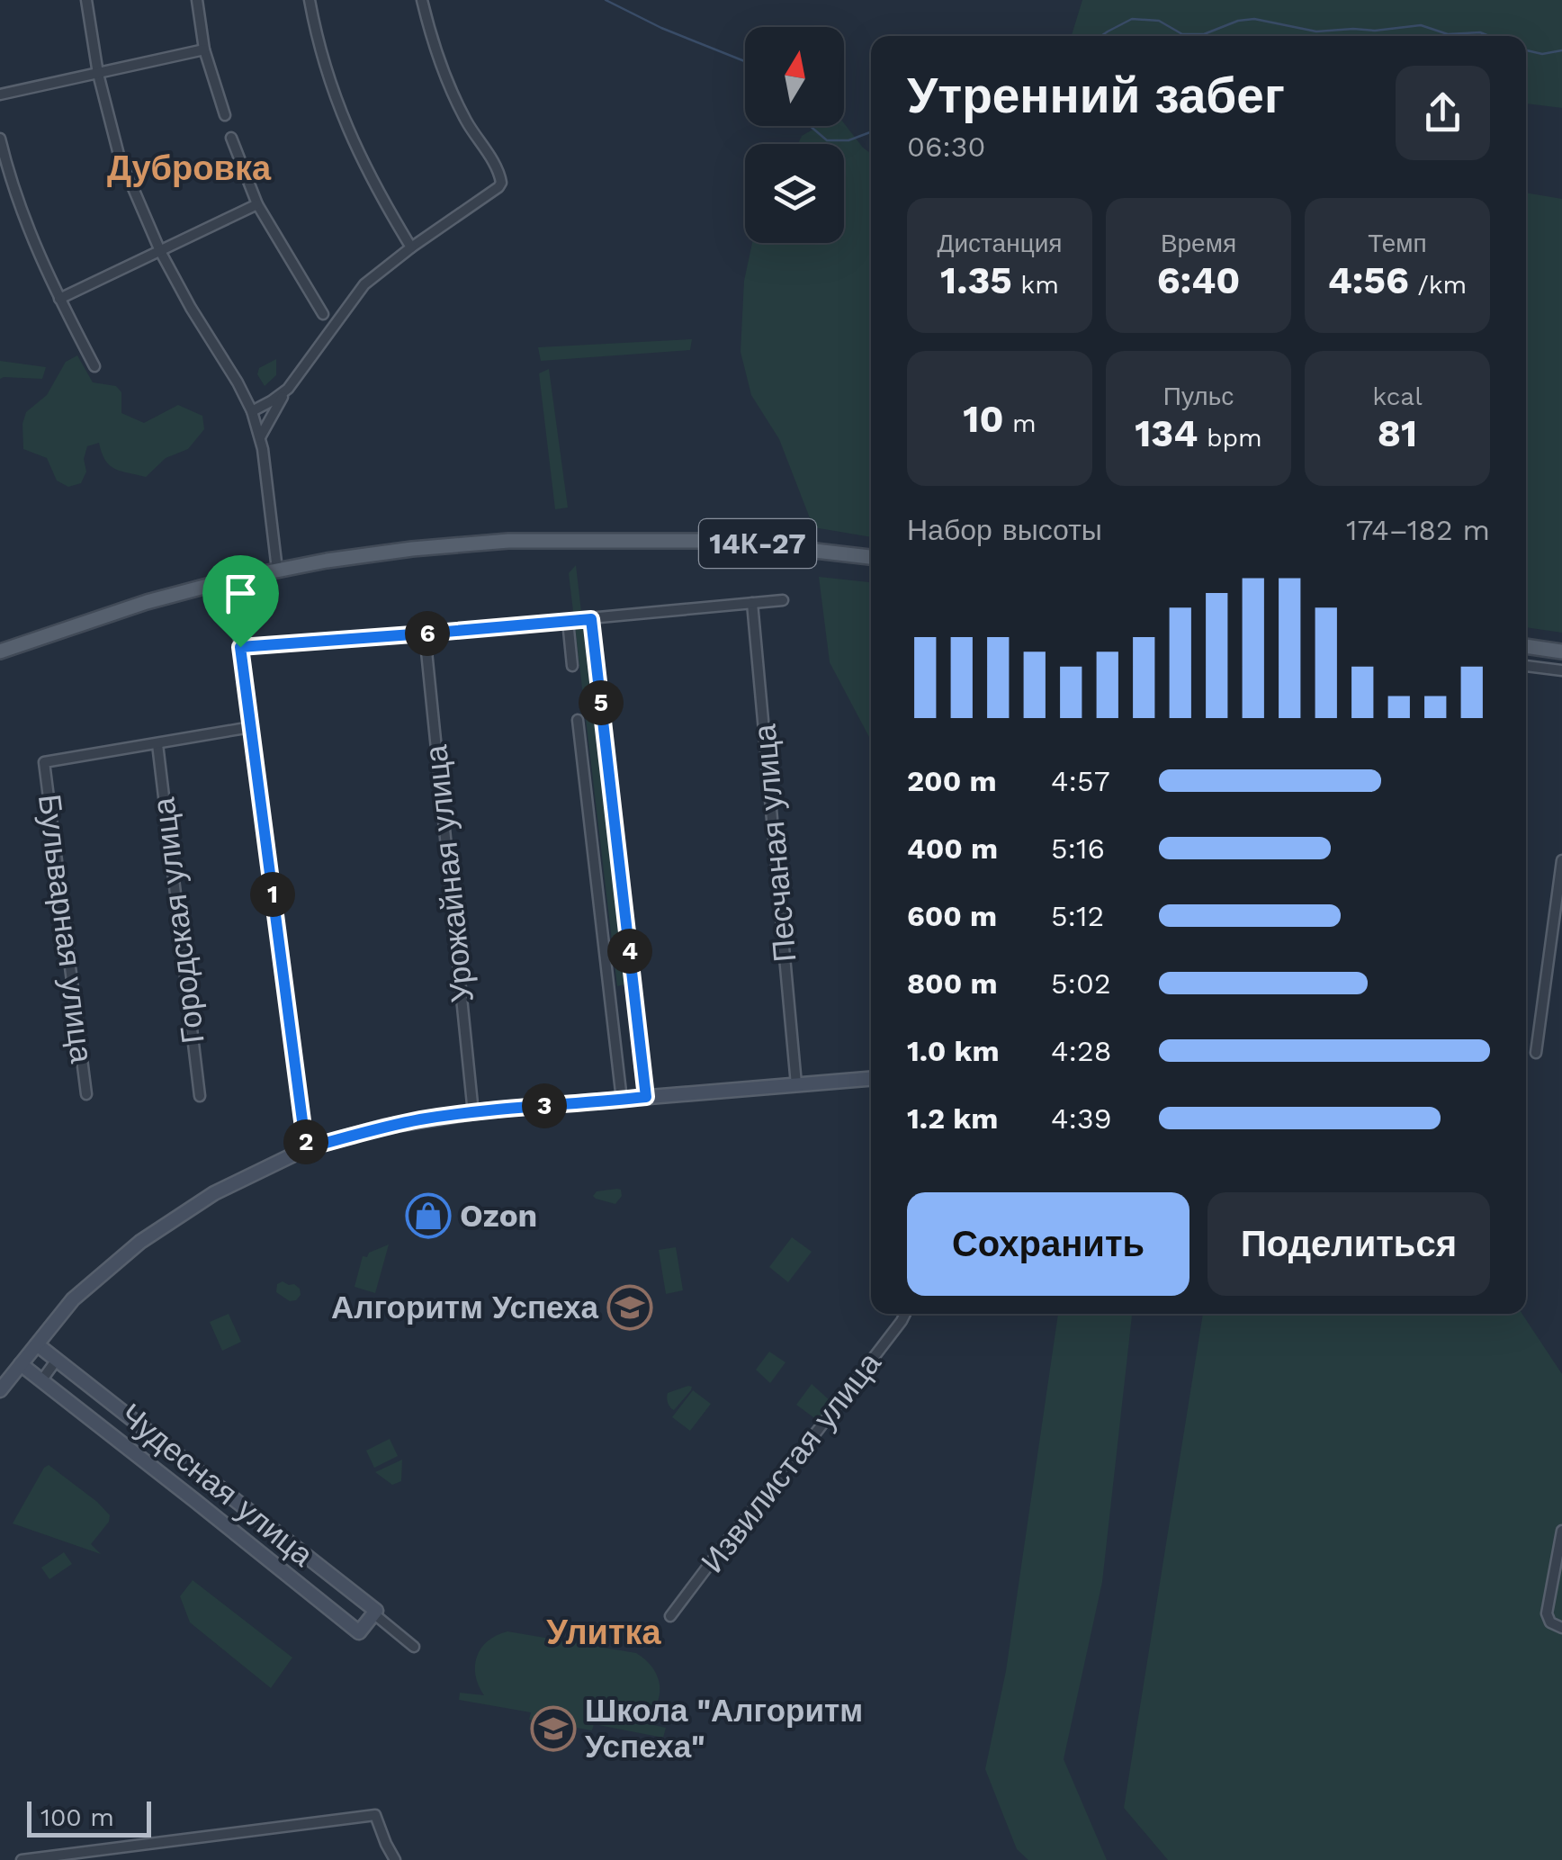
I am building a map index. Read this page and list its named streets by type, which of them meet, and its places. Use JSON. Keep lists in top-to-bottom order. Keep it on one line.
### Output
{"streets":{"main road":["14К-27"],"street":["Песчаная улица","Урожайная улица","Городская улица","Бульварная улица","Извилистая улица","Чудесная улица"]},"crossings":[["Городская улица","Бульварная улица"]],"districts":["Дубровка","Улитка"],"places":{"shop":["Ozon"],"school or university":["Алгоритм Успеха","Школа \"Алгоритм Успеха\""]},"scale_bar":"100 m","north":"top","page":{"heading":["Утренний забег","06:30"],"stats":[["Дистанция","1.35 km"],["Время","6:40"],["Темп","4:56 /km"],["10 m"],["Пульс","134 bpm"],["kcal","81"]],"chart":["Набор высоты","174–182 m"],"pins":["6","5","1","4","3","2"],"list":[{"name":"200 m","note":"4:57"},{"name":"400 m","note":"5:16"},{"name":"600 m","note":"5:12"},{"name":"800 m","note":"5:02"},{"name":"1.0 km","note":"4:28"},{"name":"1.2 km","note":"4:39"}],"buttons":["Сохранить","Поделиться"],"scale":"100 m"}}
